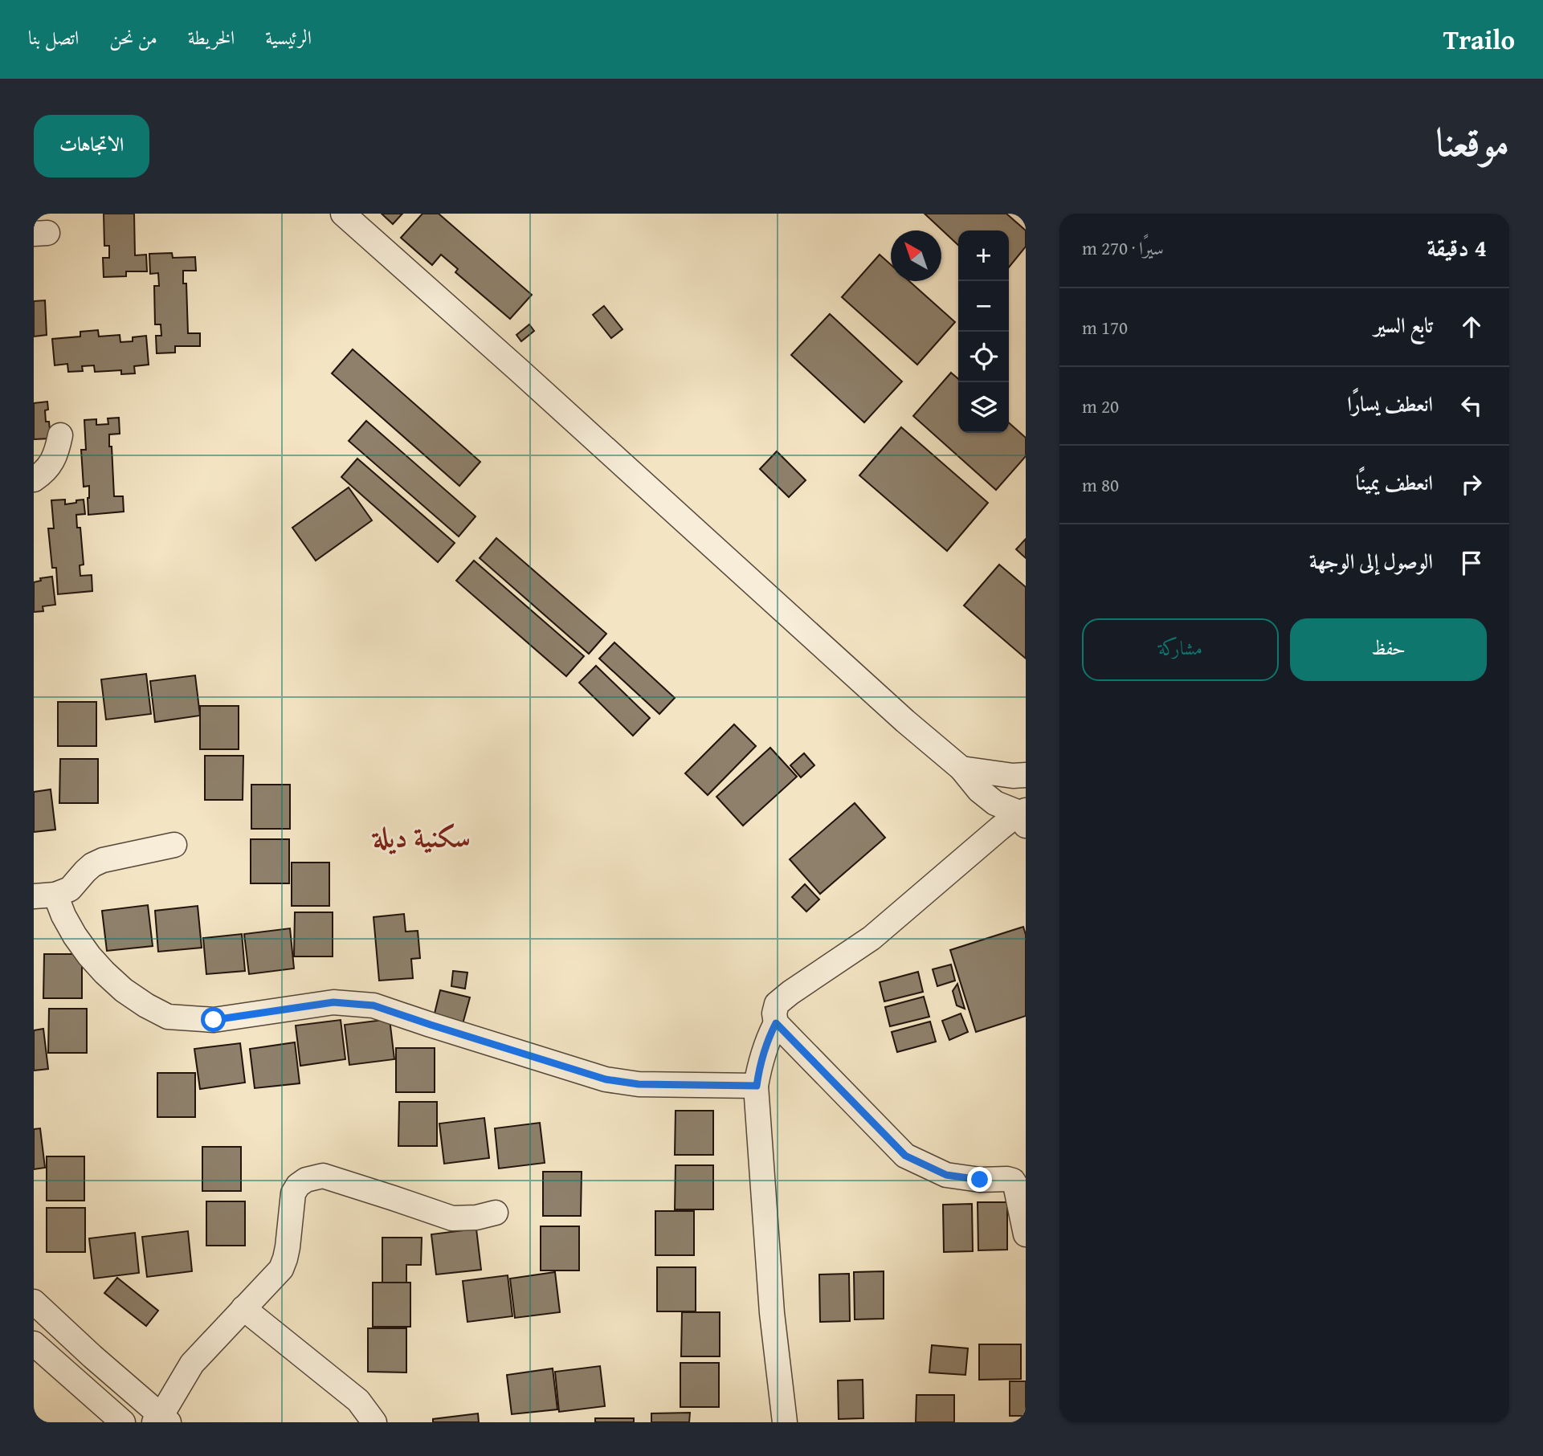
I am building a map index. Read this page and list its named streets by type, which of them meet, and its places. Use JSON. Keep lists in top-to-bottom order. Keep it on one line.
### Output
{"districts":["سكنية ديلة"],"north":"top left","page":{"header":"Trailo","nav":["الرئيسية","الخريطة","من نحن","اتصل بنا"],"title":"موقعنا","buttons":["الاتجاهات",["حفظ","مشاركة"]],"heading":["4 دقيقة","سيرًا · 270 m"],"map_buttons":["+","−"],"list":[["تابع السير","170 m"],["انعطف يسارًا","20 m"],["انعطف يمينًا","80 m"],"الوصول إلى الوجهة"]}}
